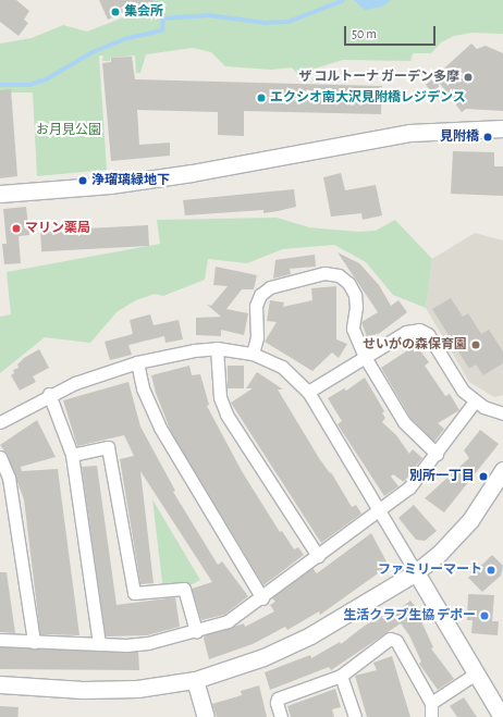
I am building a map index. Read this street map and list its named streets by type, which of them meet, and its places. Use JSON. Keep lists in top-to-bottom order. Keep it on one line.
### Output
{"parks":["お月見公園"],"places":["集会所","ザ コルトーナ ガーデン多摩","エクシオ南大沢見附橋レジデンス","見附橋","浄瑠璃緑地下","マリン薬局","せいがの森保育園","別所一丁目","ファミリーマート","生活クラブ生協 デポー"],"scale_bar":"50 m"}
